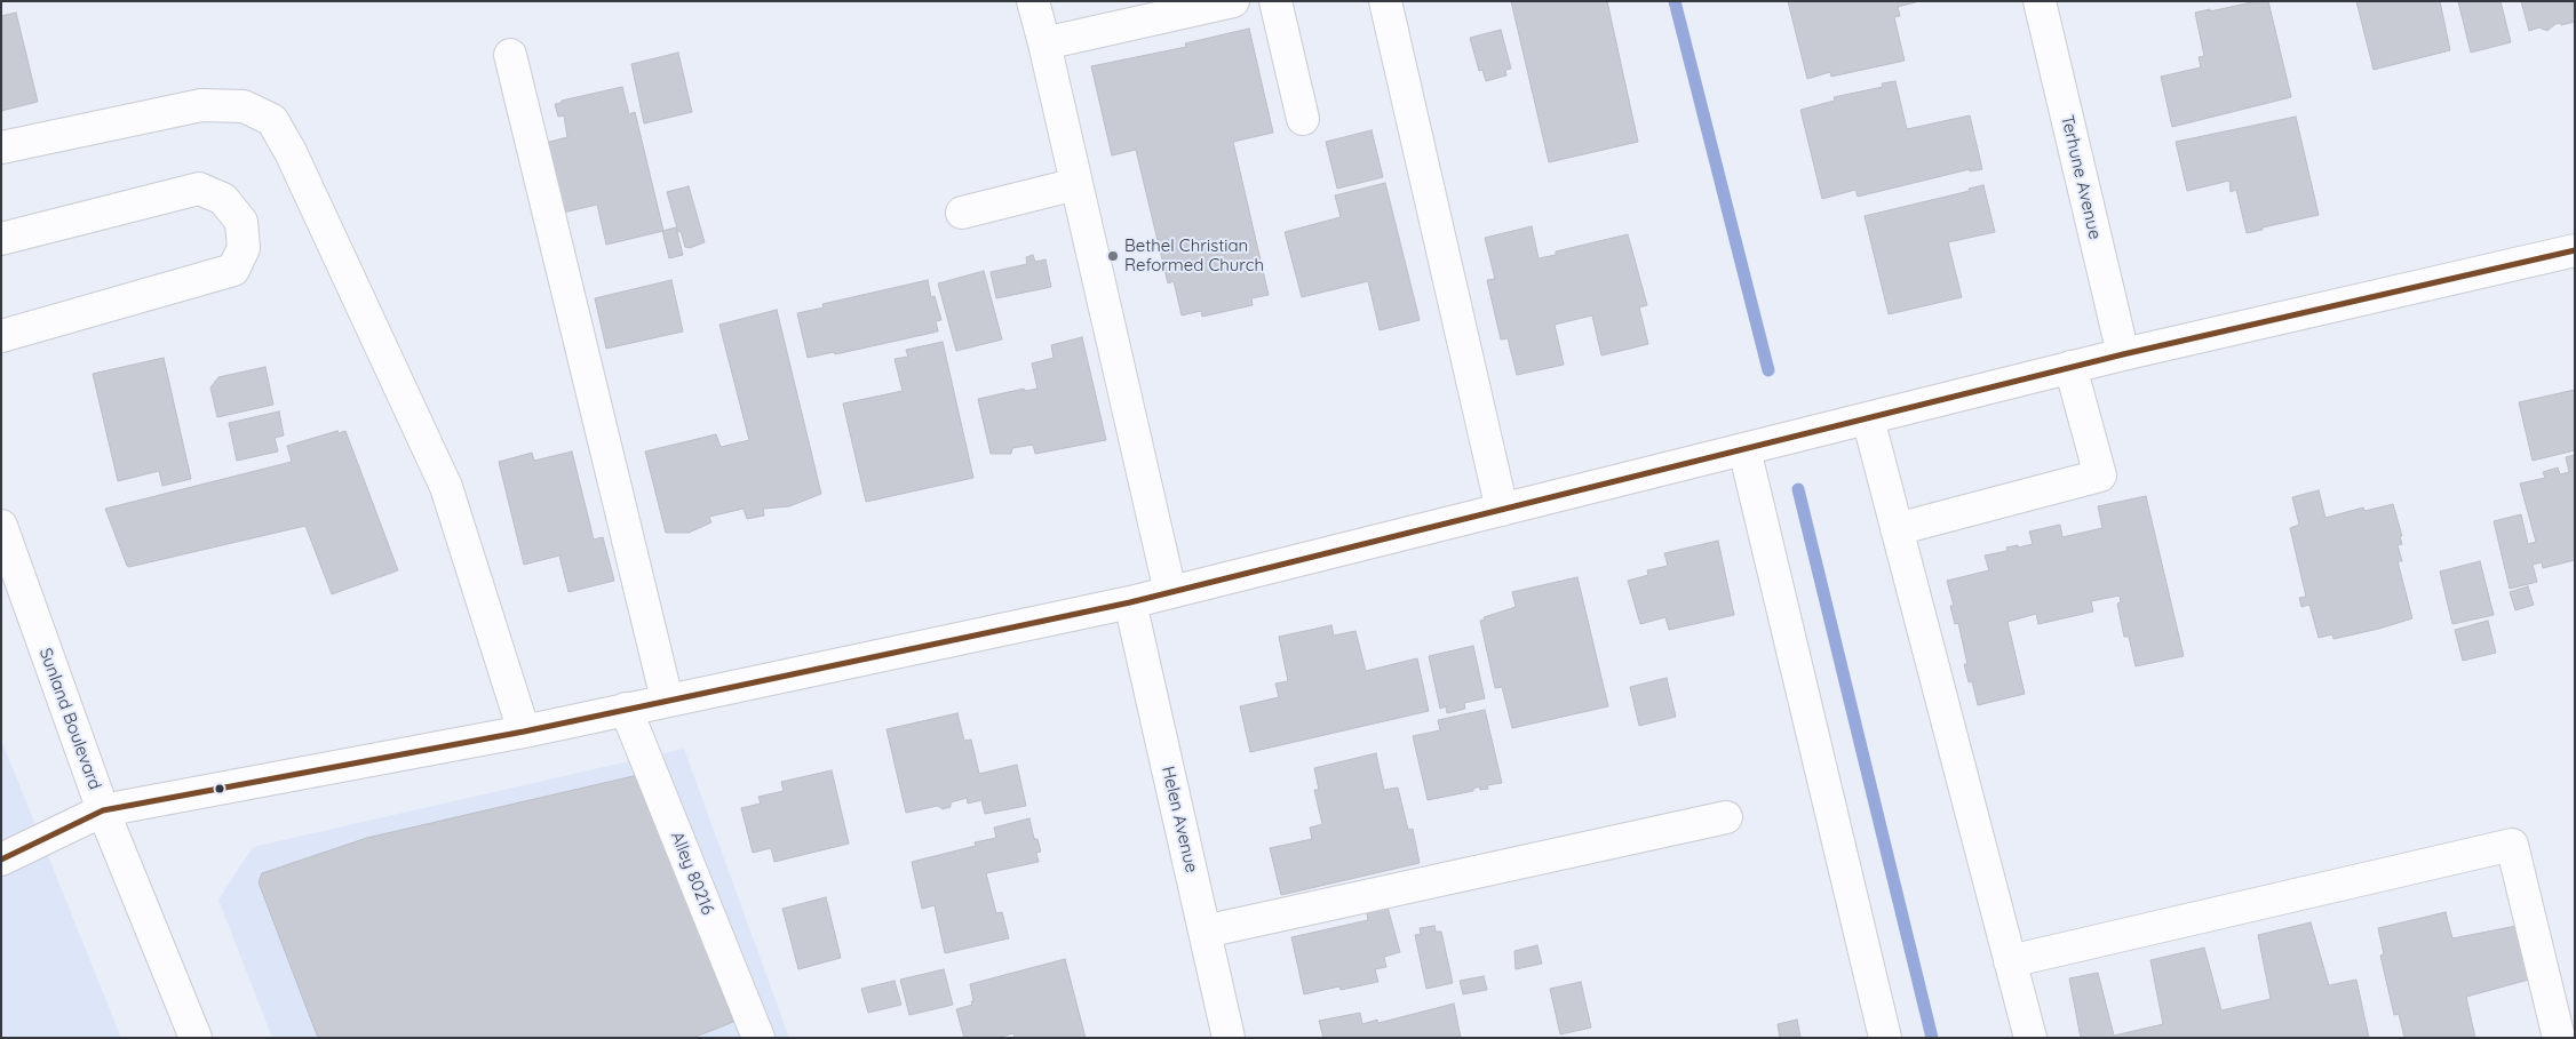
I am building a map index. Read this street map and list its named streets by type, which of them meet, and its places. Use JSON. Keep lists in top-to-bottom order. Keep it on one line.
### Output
{"streets":{"street":["Terhune Avenue","Sunland Boulevard","Helen Avenue","Alley 80216"]},"places":["Bethel Christian Reformed Church"]}
